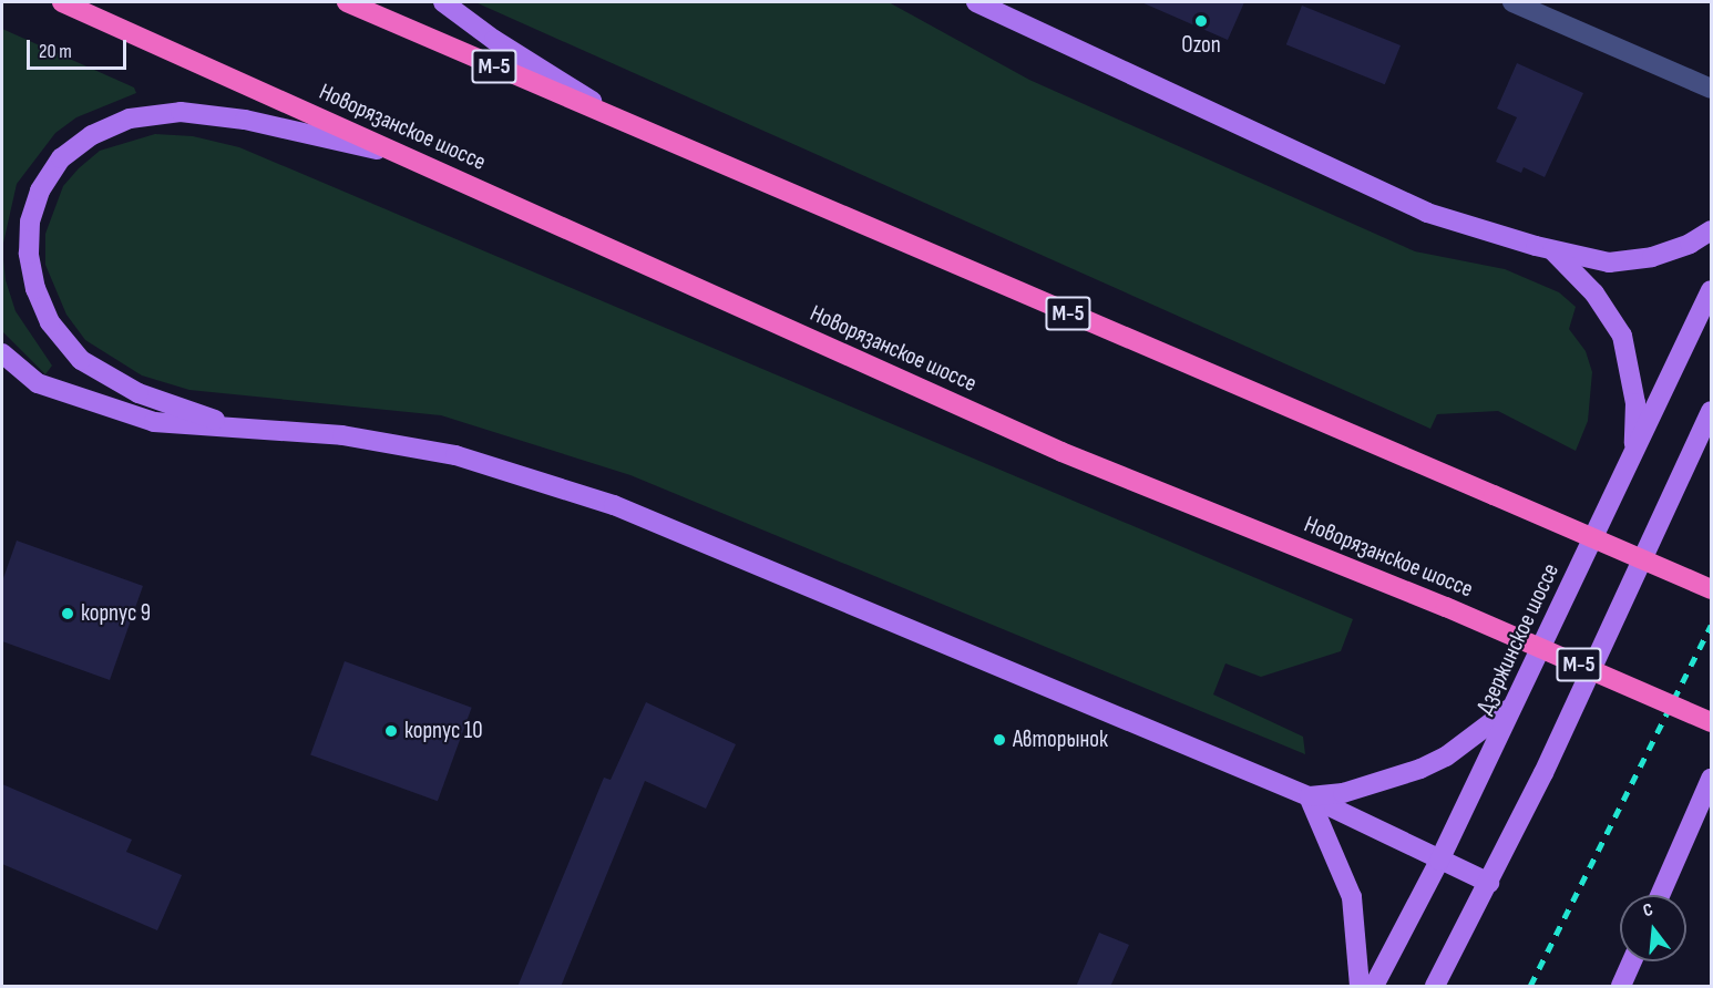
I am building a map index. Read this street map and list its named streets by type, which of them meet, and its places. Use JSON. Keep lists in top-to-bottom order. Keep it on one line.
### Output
{"streets":{"highway":["М-5","Новорязанское шоссе"],"main road":["Дзержинское шоссе"]},"crossings":[["М-5","Новорязанское шоссе"],["М-5","Дзержинское шоссе"]],"places":["Ozon","корпус 9","корпус 10","Авторынок"],"scale_bar":"20 m","north":"top"}
